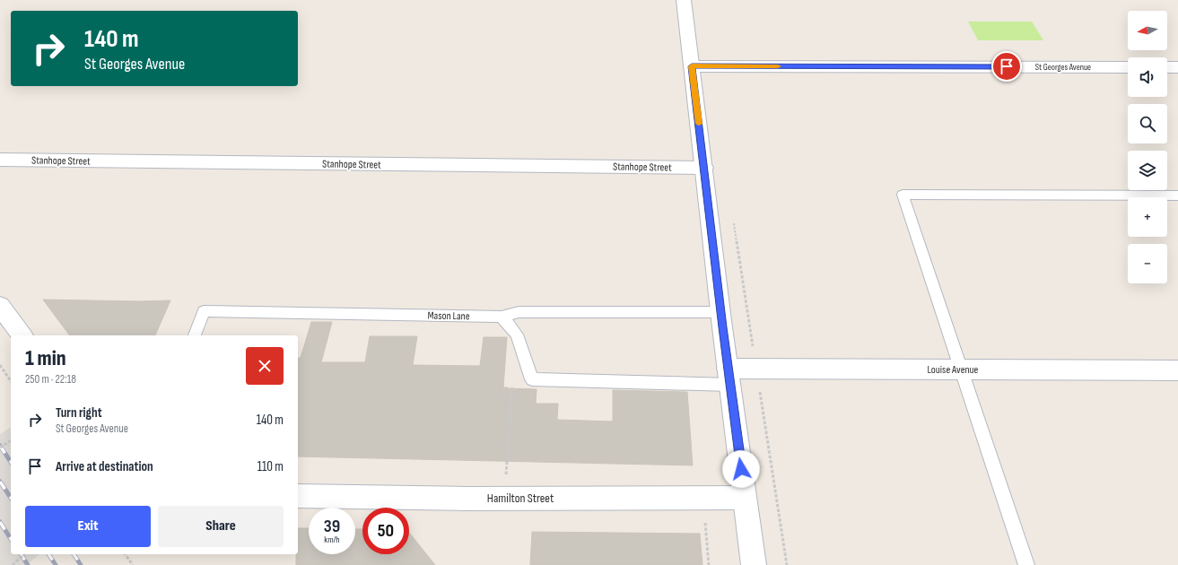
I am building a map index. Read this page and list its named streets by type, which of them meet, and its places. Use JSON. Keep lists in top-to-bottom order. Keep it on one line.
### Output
{"streets":{"street":["St Georges Avenue","Stanhope Street","Louise Avenue","Hamilton Street"],"lane":["Mason Lane"]},"north":"left","page":{"map_buttons":["+","−"],"turn":["140 m","St Georges Avenue"],"heading":["1 min","250 m · 22:18"],"list":[{"name":"Turn right","note":"St Georges Avenue","value":"140 m"},{"name":"Arrive at destination","value":"110 m"}],"buttons":["Exit","Share"],"speed":"39 km/h","limit":"50"}}
